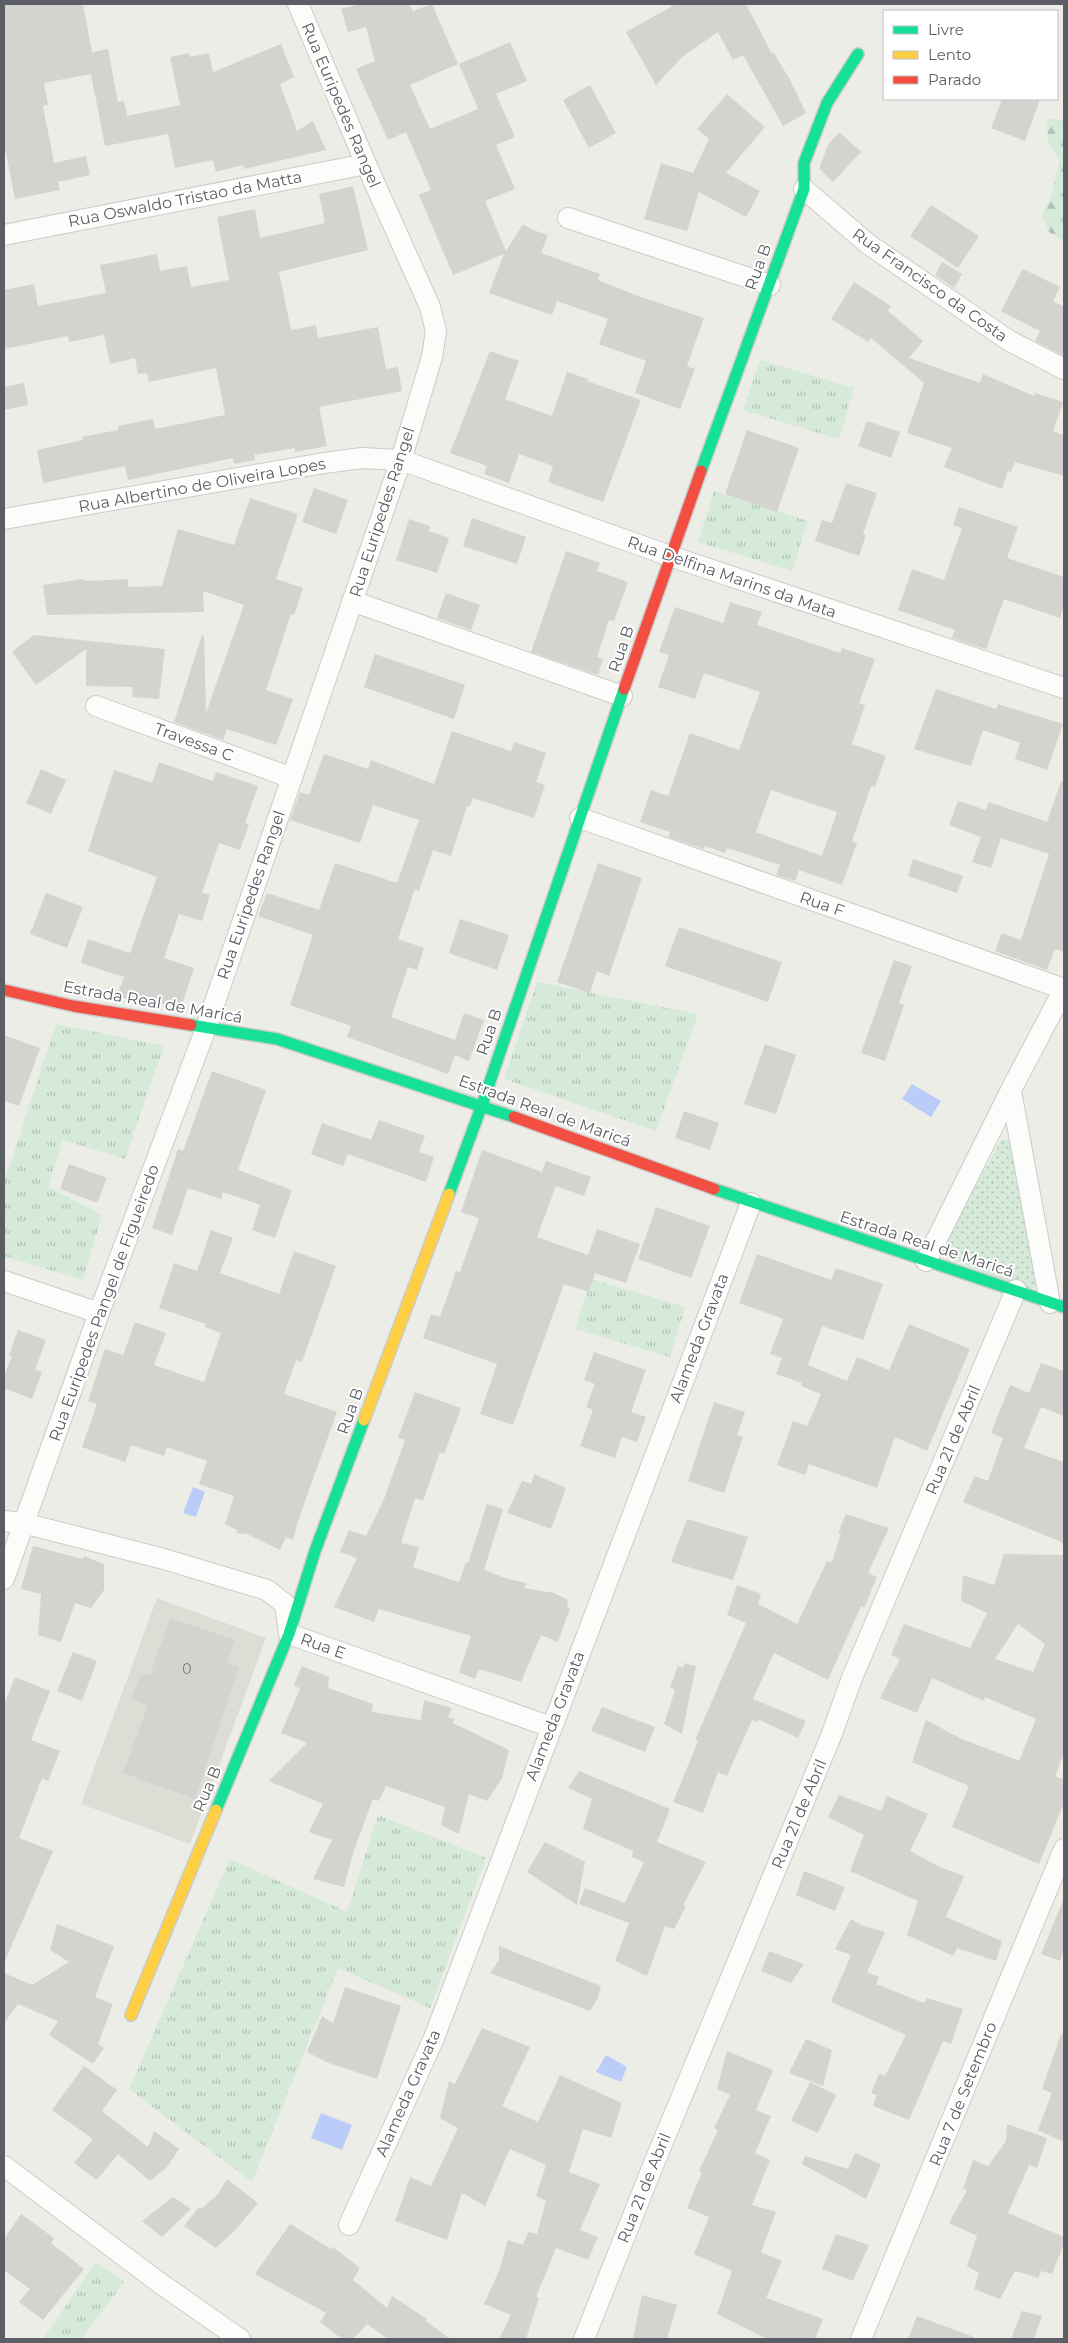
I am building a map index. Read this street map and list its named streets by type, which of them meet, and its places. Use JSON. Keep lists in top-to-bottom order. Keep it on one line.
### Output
{"streets":{"street":["Rua Euripedes Rangel","Rua Oswaldo Tristao da Matta","Rua B","Rua Francisco da Costa","Rua Albertino de Oliveira Lopes","Rua Delfina Marins da Mata","Travessa C","Rua F","Estrada Real de Maricá","Rua Euripedes Pangel de Figueiredo","Alameda Gravata","Rua 21 de Abril","Rua E","Rua 7 de Setembro"]},"crossings":[["Rua Euripedes Rangel","Rua Oswaldo Tristao da Matta"],["Rua Euripedes Rangel","Rua Albertino de Oliveira Lopes"],["Rua Euripedes Rangel","Rua Delfina Marins da Mata"],["Rua Euripedes Rangel","Travessa C"],["Rua Euripedes Rangel","Estrada Real de Maricá"],["Rua Euripedes Rangel","Rua Euripedes Pangel de Figueiredo"],["Rua B","Rua Francisco da Costa"],["Rua B","Rua Delfina Marins da Mata"],["Rua B","Rua F"],["Rua B","Estrada Real de Maricá"],["Rua B","Rua E"],["Rua Albertino de Oliveira Lopes","Rua Delfina Marins da Mata"],["Estrada Real de Maricá","Rua Euripedes Pangel de Figueiredo"],["Estrada Real de Maricá","Alameda Gravata"],["Estrada Real de Maricá","Rua 21 de Abril"],["Rua Euripedes Pangel de Figueiredo","Rua E"],["Alameda Gravata","Rua E"]],"house_numbers":["0"],"legend":["Livre","Lento","Parado"]}
